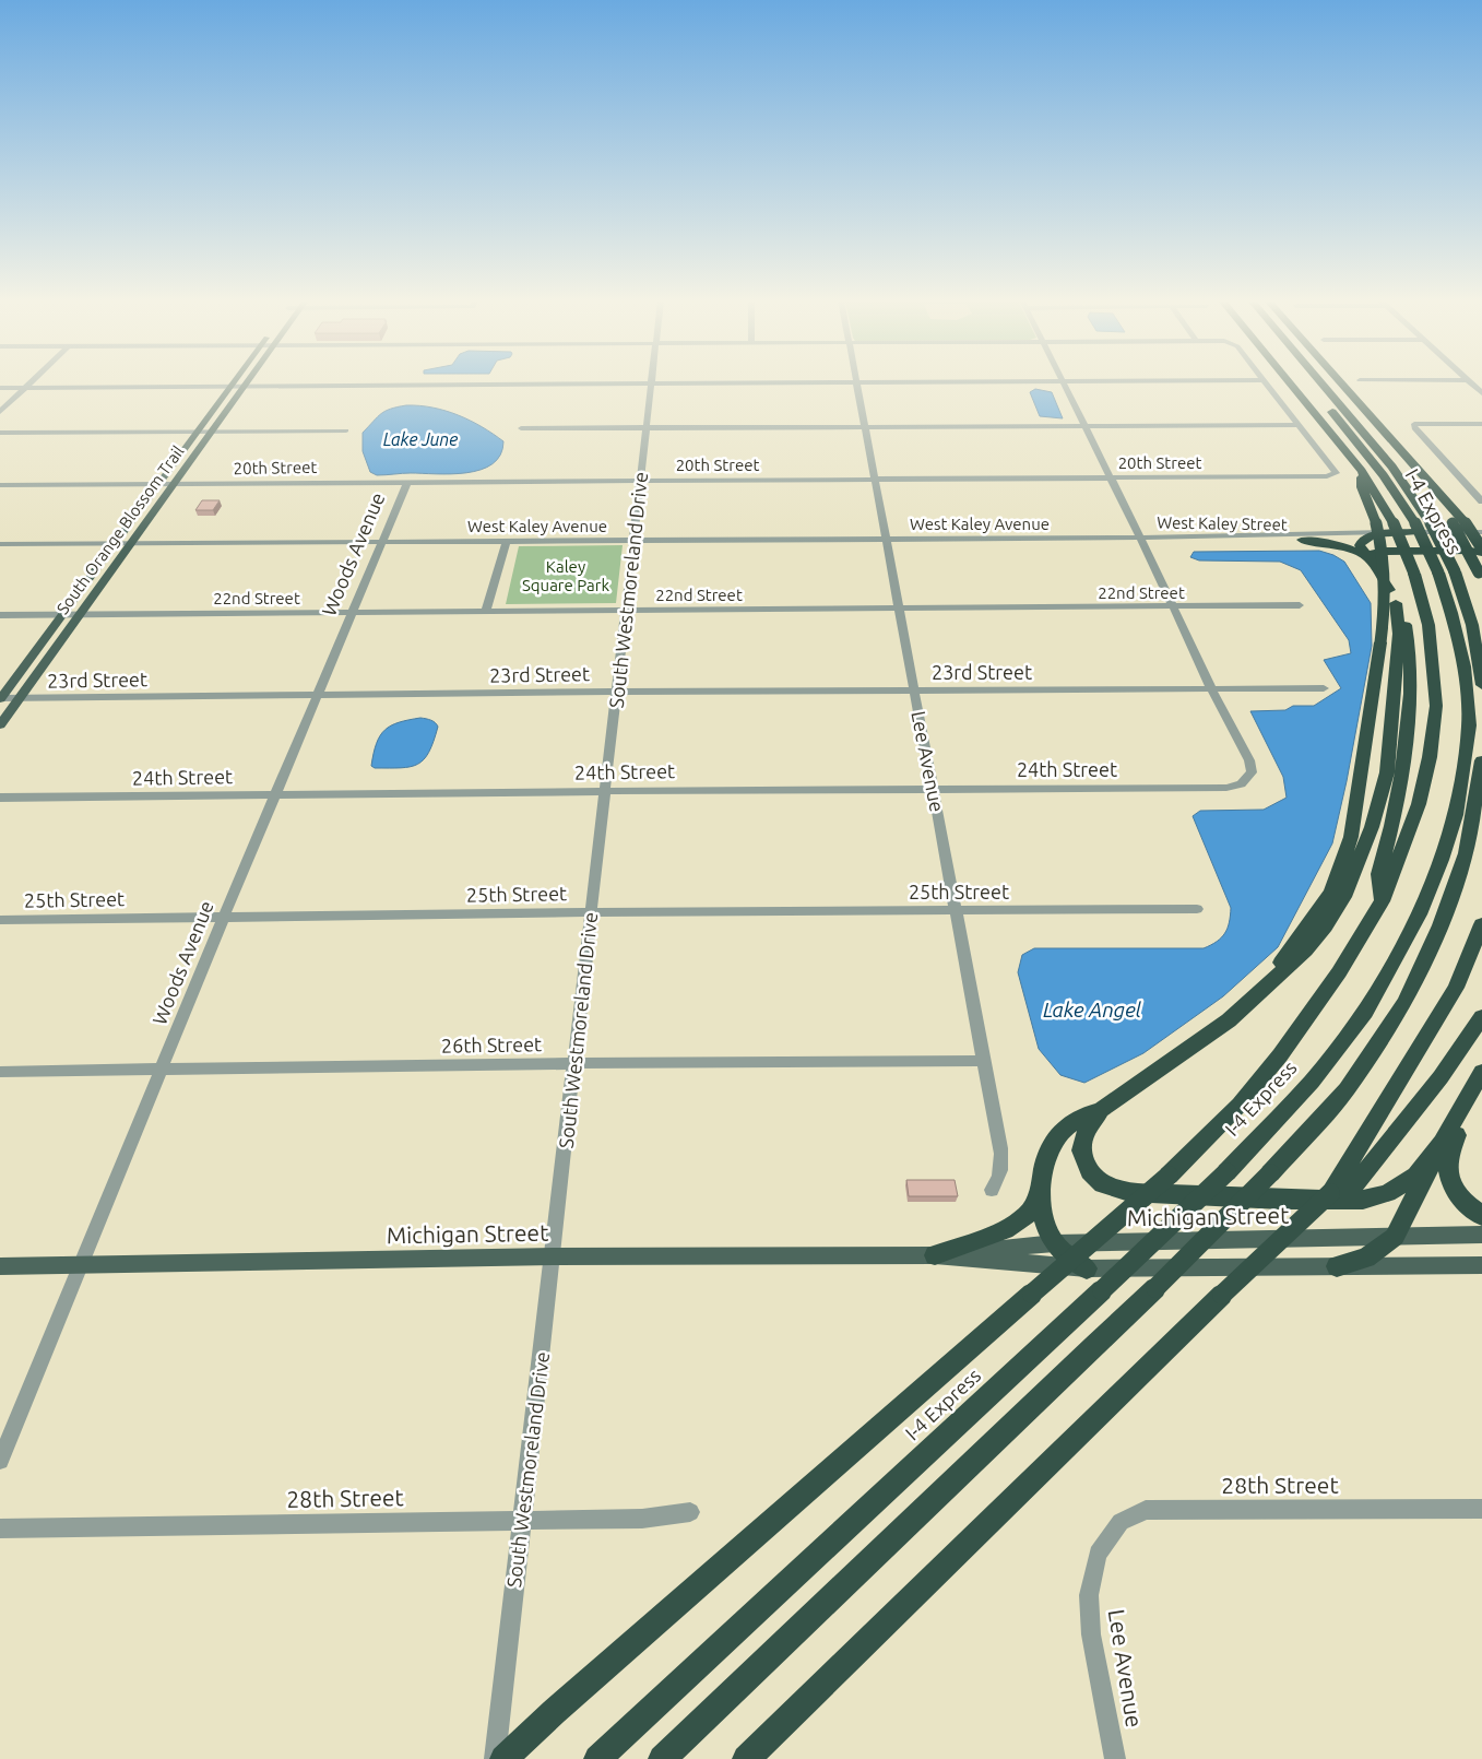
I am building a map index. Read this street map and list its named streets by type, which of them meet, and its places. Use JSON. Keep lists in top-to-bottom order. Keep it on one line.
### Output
{"streets":{"highway":["I-4 Express"],"main road":["South Orange Blossom Trail","Michigan Street"],"street":["20th Street","West Kaley Avenue","West Kaley Street","Woods Avenue","South Westmoreland Drive","22nd Street","23rd Street","Lee Avenue","24th Street","25th Street","26th Street","28th Street"]},"crossings":[["20th Street","South Orange Blossom Trail"],["20th Street","Woods Avenue"],["20th Street","South Westmoreland Drive"],["20th Street","Lee Avenue"],["I-4 Express","West Kaley Street"],["West Kaley Avenue","West Kaley Street"],["West Kaley Avenue","South Orange Blossom Trail"],["West Kaley Avenue","Woods Avenue"],["West Kaley Avenue","South Westmoreland Drive"],["West Kaley Avenue","Lee Avenue"],["South Orange Blossom Trail","22nd Street"],["South Orange Blossom Trail","23rd Street"],["Woods Avenue","22nd Street"],["Woods Avenue","23rd Street"],["Woods Avenue","24th Street"],["Woods Avenue","25th Street"],["Woods Avenue","26th Street"],["Woods Avenue","Michigan Street"],["South Westmoreland Drive","22nd Street"],["South Westmoreland Drive","23rd Street"],["South Westmoreland Drive","24th Street"],["South Westmoreland Drive","25th Street"],["South Westmoreland Drive","26th Street"],["South Westmoreland Drive","Michigan Street"],["South Westmoreland Drive","28th Street"],["22nd Street","Lee Avenue"],["23rd Street","Lee Avenue"],["23rd Street","24th Street"],["Lee Avenue","24th Street"],["Lee Avenue","25th Street"],["Lee Avenue","26th Street"],["Lee Avenue","28th Street"]],"water":["Lake June","Lake Angel"],"parks":["Kaley Square Park"]}
